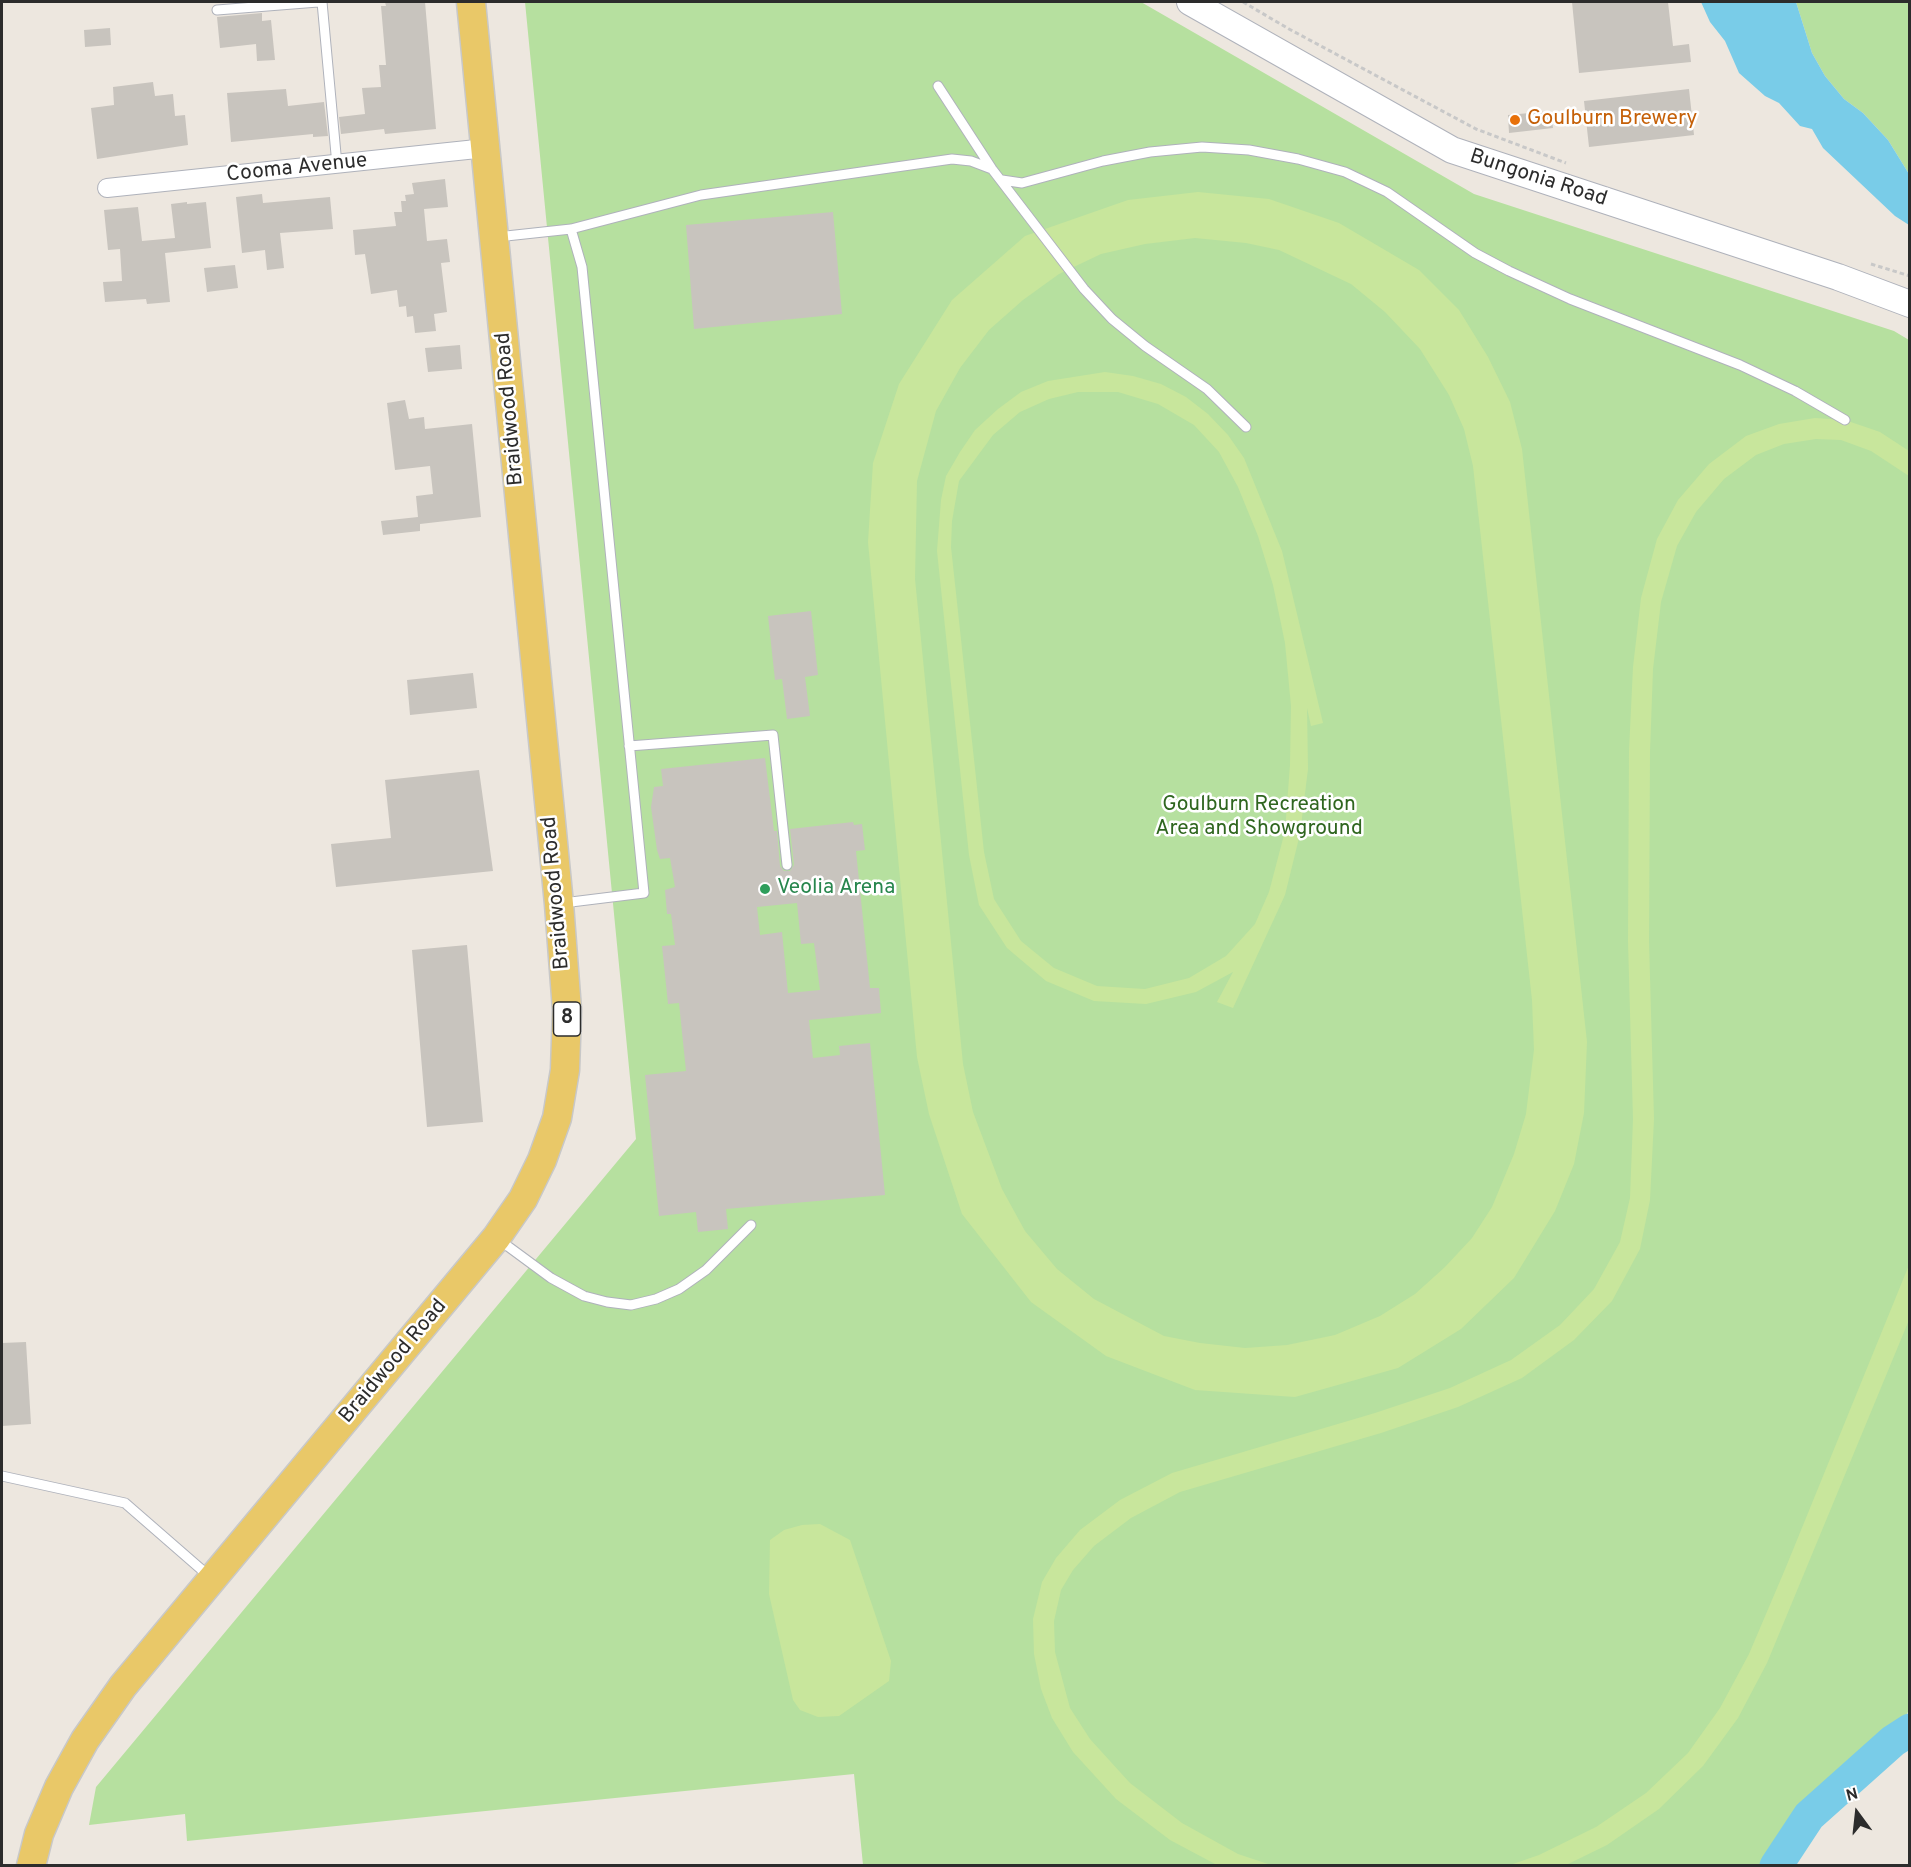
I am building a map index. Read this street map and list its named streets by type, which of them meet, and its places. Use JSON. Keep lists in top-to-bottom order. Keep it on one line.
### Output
{"streets":{"main road":["Braidwood Road","8"],"street":["Cooma Avenue","Bungonia Road"]},"crossings":[["Cooma Avenue","Braidwood Road"]],"parks":["Goulburn Recreation Area and Showground"],"places":["Goulburn Brewery","Veolia Arena"],"north":"top"}
